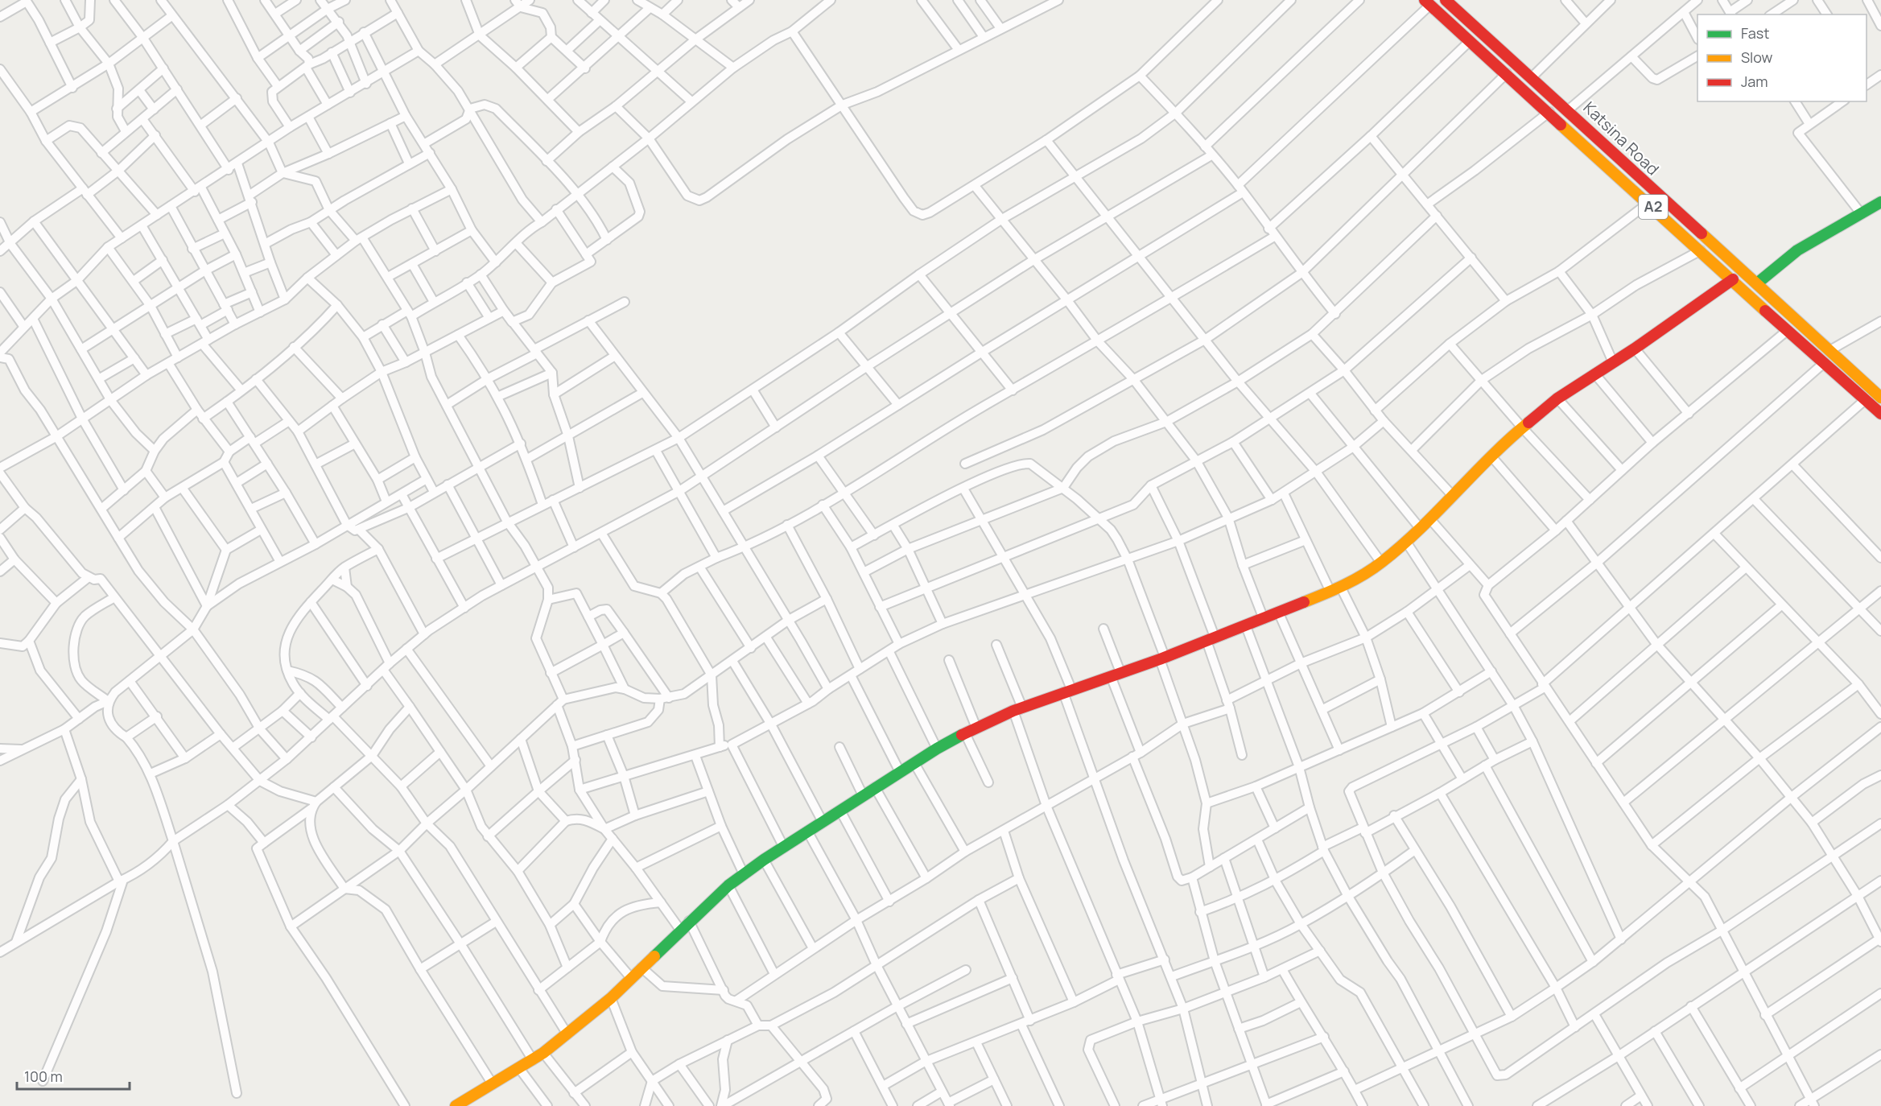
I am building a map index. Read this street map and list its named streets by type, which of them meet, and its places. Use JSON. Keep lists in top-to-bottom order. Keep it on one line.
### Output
{"streets":{"main road":["Katsina Road","A2"]},"legend":["Fast","Slow","Jam"],"scale_bar":"100 m"}
